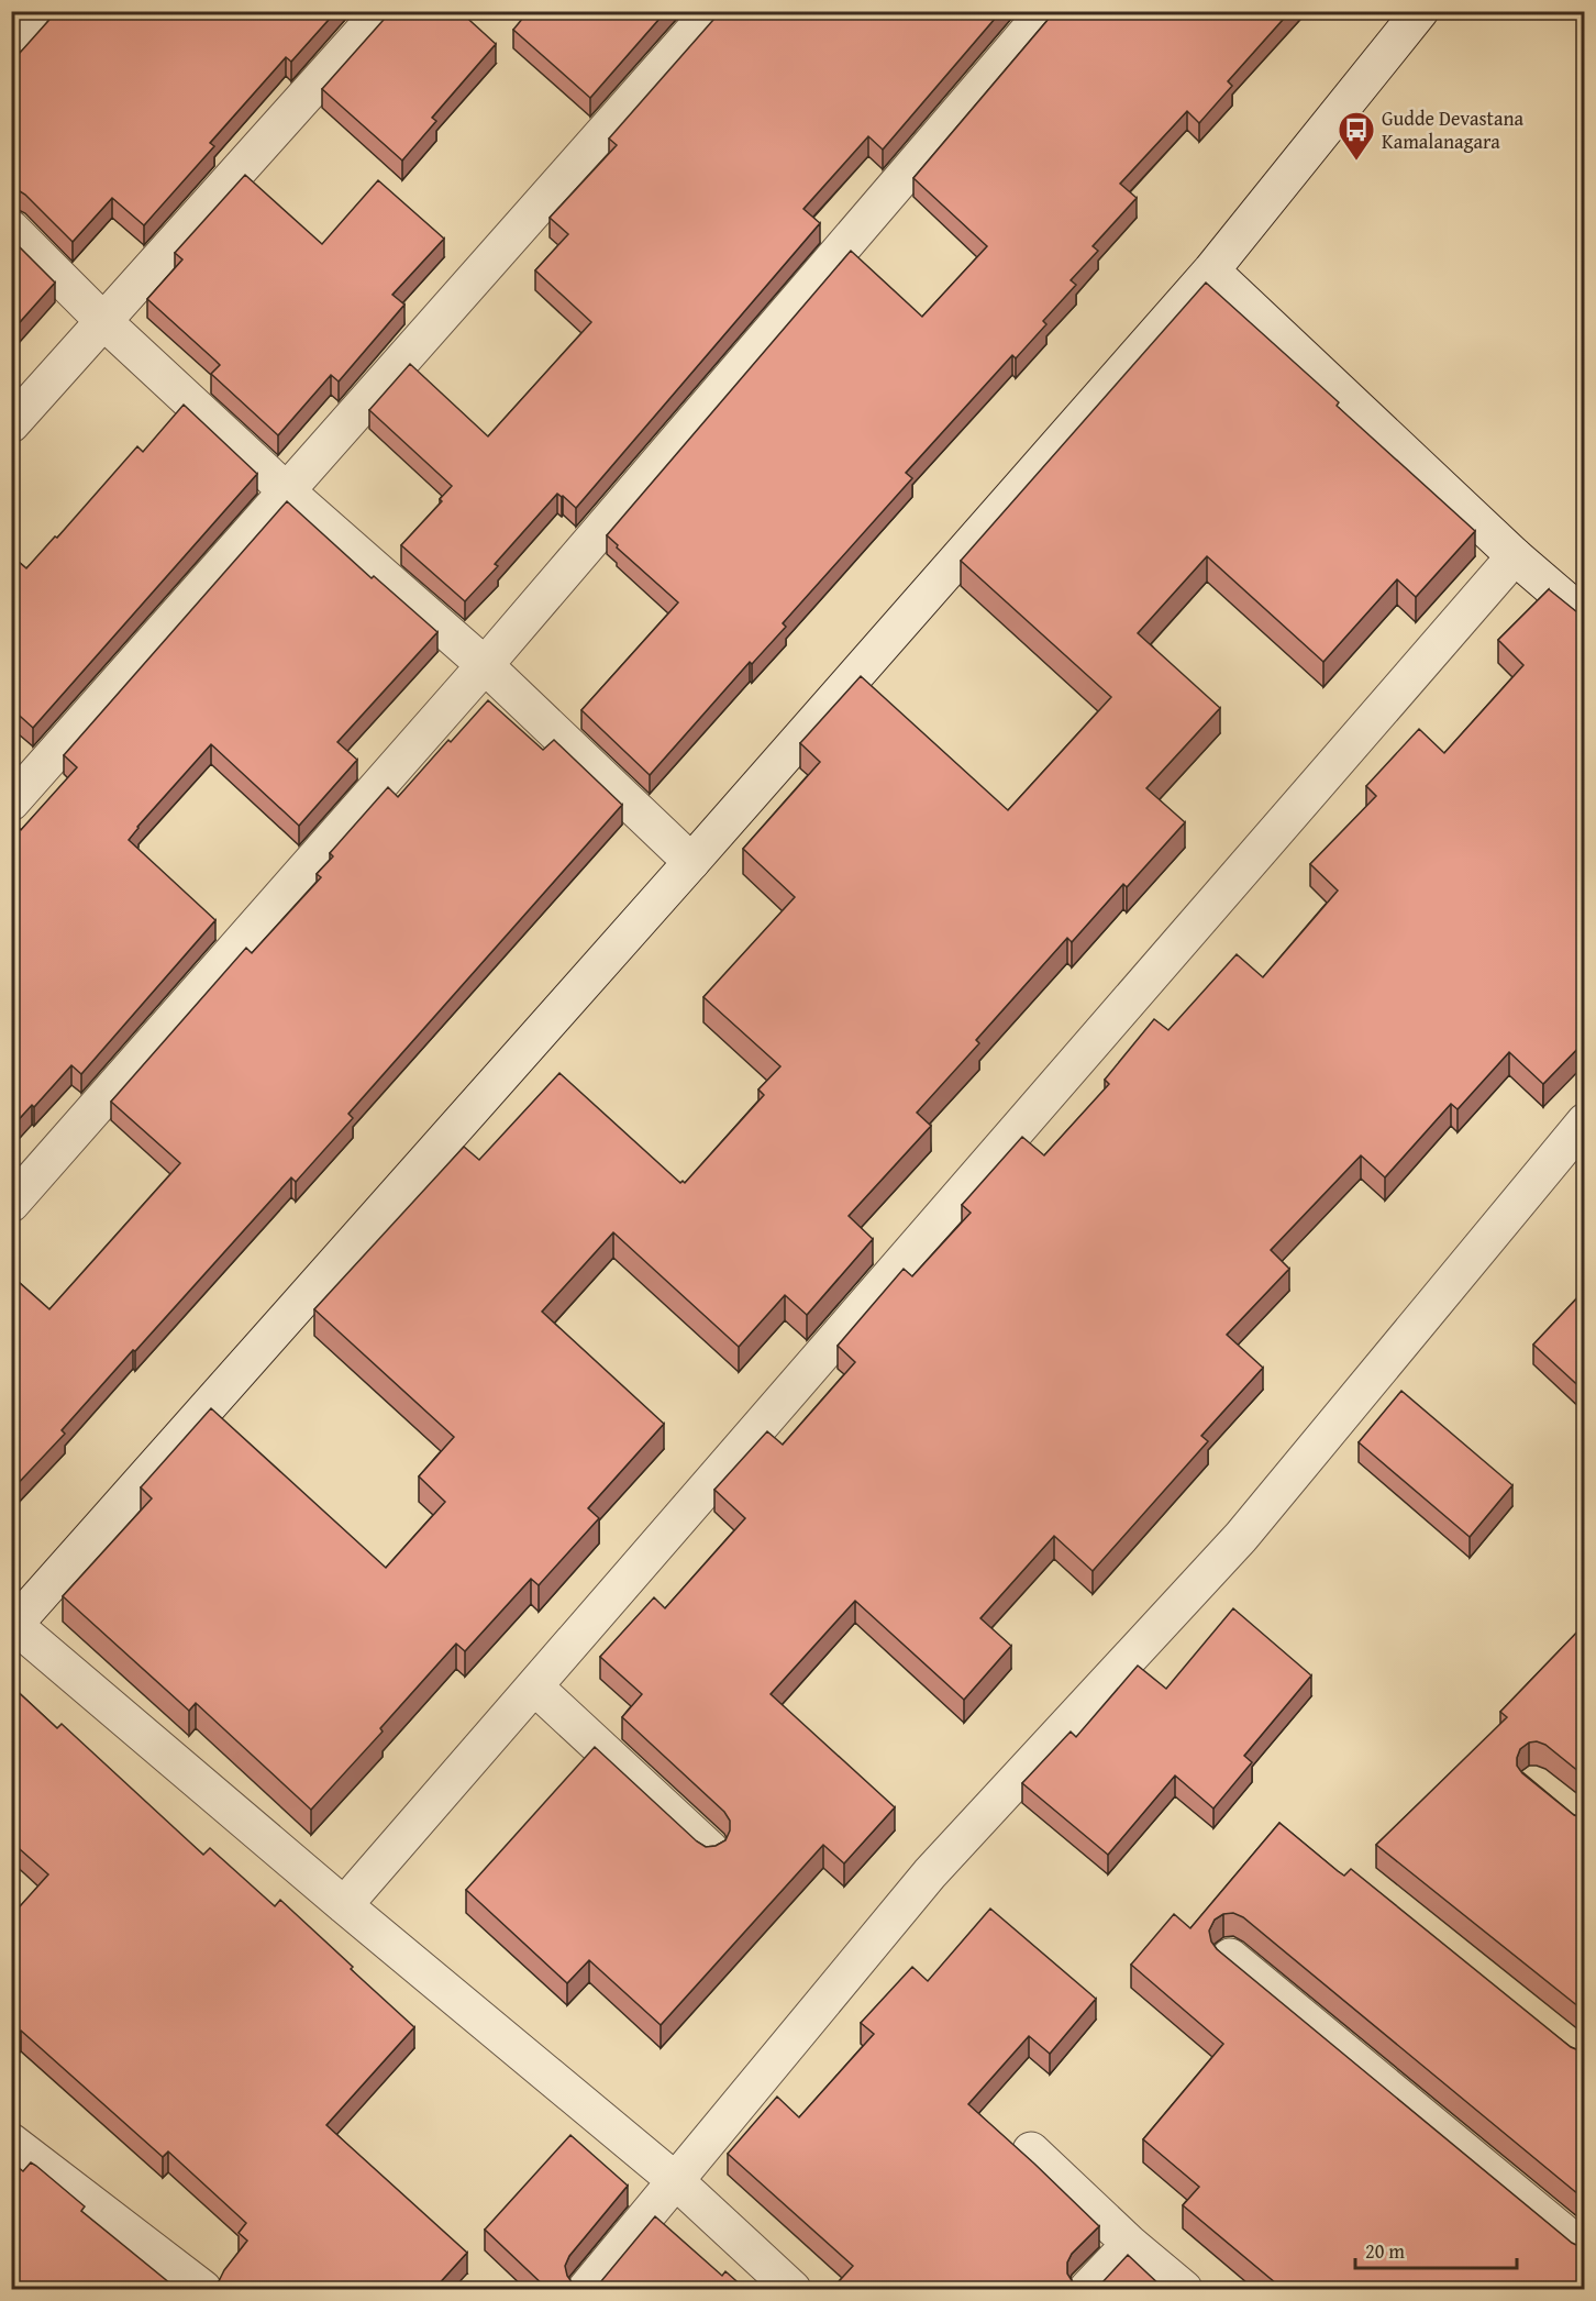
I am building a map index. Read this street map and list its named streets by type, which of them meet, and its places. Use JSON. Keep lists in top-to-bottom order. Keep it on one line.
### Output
{"places":{"bus stop":["Gudde Devastana Kamalanagara"]},"scale_bar":"20 m"}
